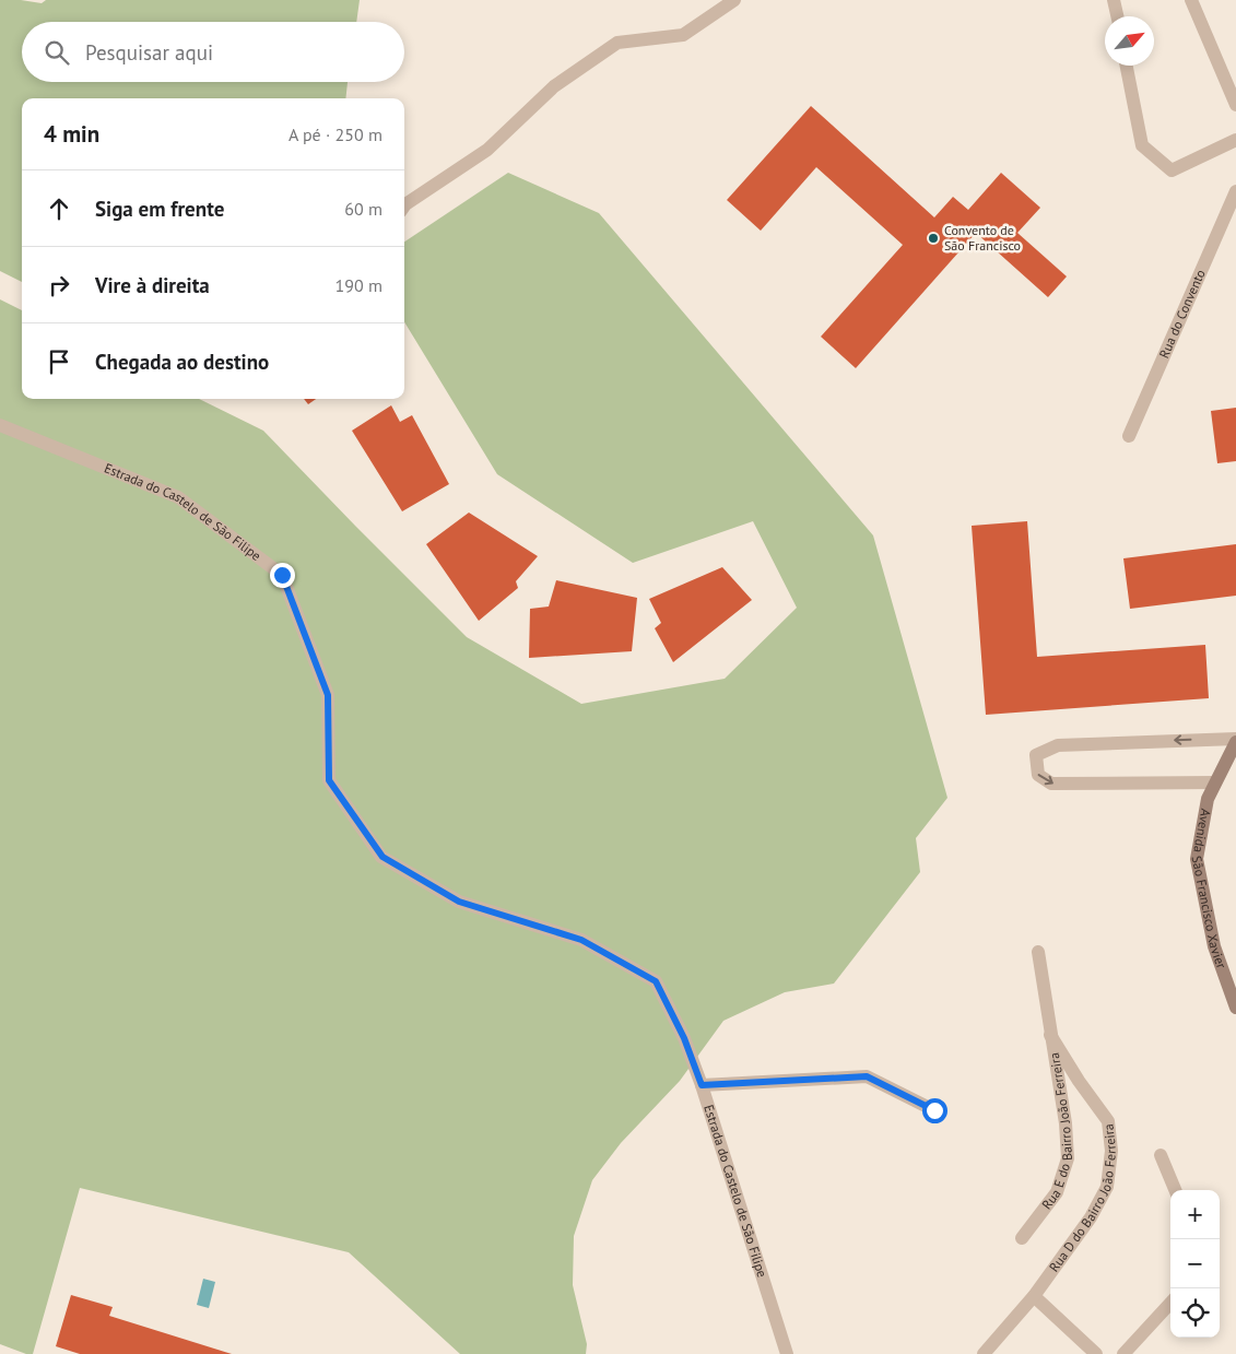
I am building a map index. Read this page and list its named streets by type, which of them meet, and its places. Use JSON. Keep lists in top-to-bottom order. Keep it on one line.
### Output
{"streets":{"street":["Rua do Convento","Estrada do Castelo de São Filipe","Avenida São Francisco Xavier","Rua E do Bairro João Ferreira","Rua D do Bairro João Ferreira"]},"crossings":[["Rua E do Bairro João Ferreira","Rua D do Bairro João Ferreira"]],"places":["Convento de São Francisco"],"north":"top right","page":{"search":"Pesquisar aqui","heading":["4 min","A pé · 250 m"],"list":[["Siga em frente","60 m"],["Vire à direita","190 m"],"Chegada ao destino"],"map_buttons":["+","−"]}}
